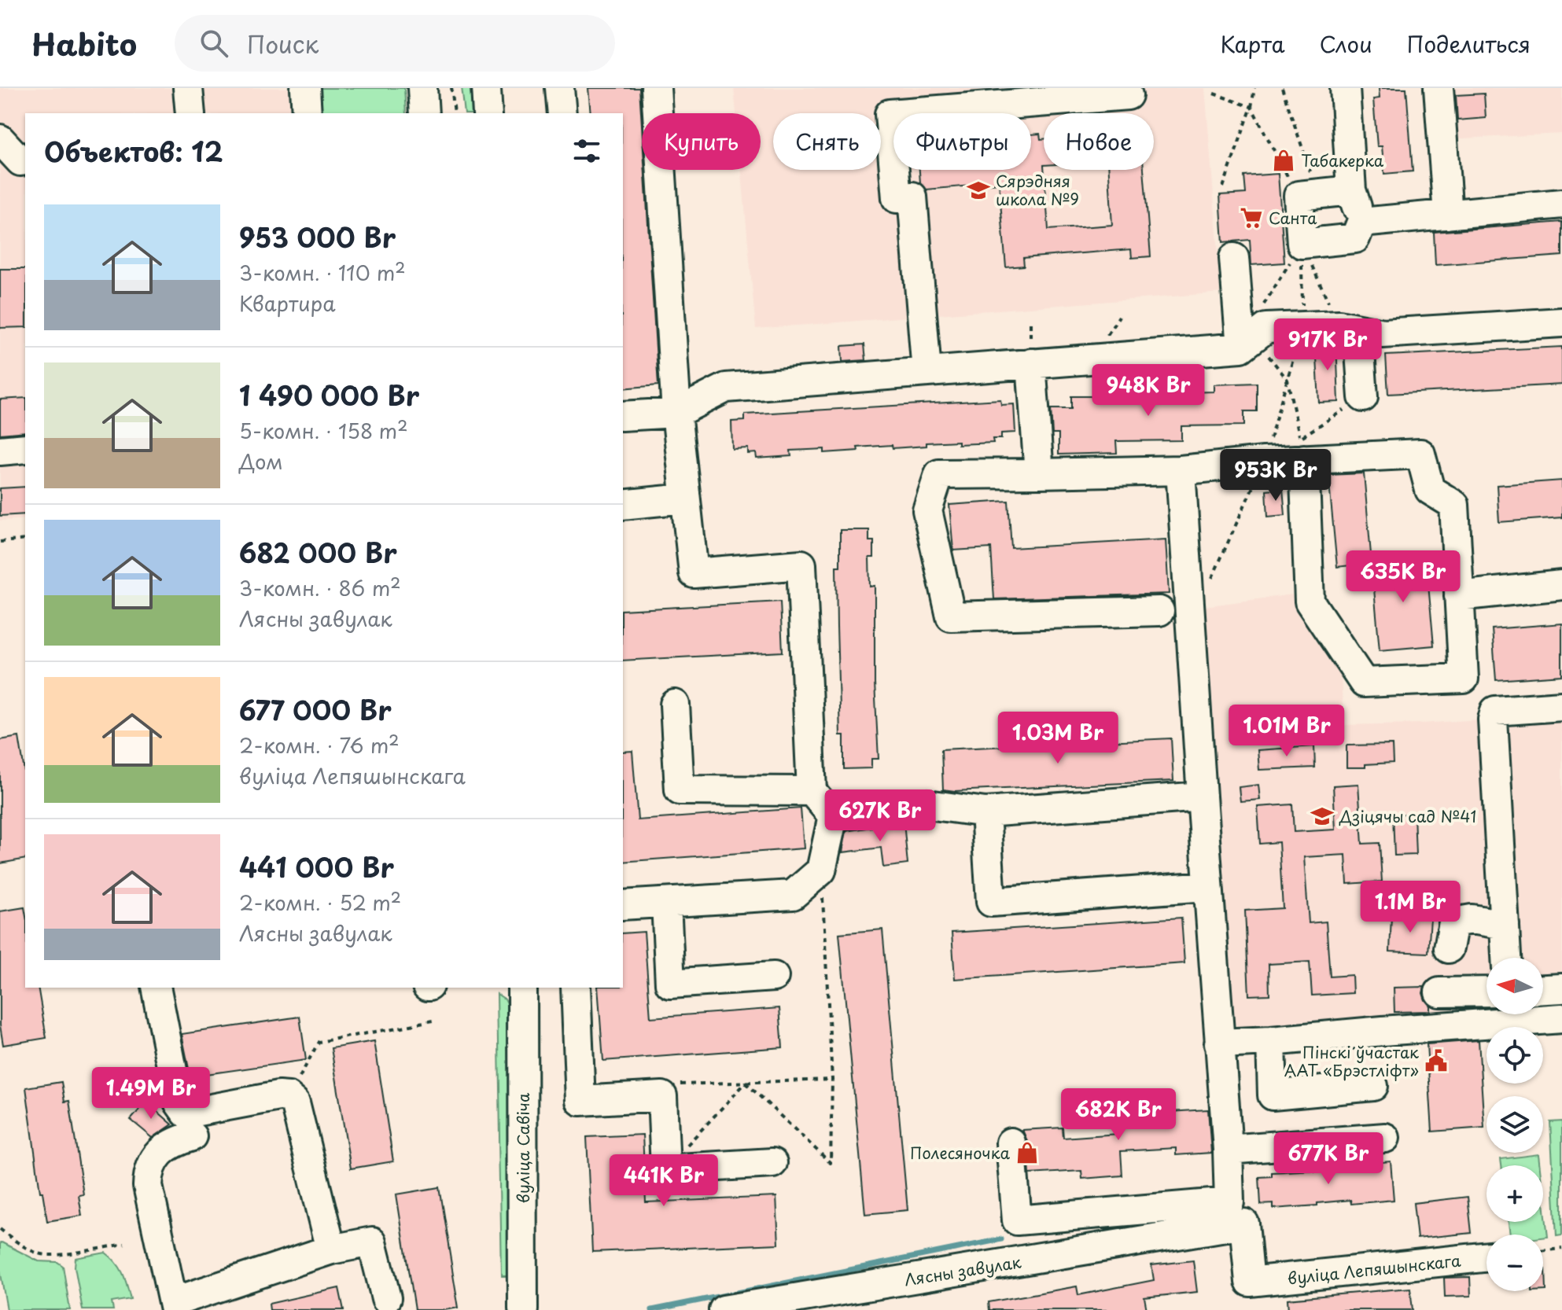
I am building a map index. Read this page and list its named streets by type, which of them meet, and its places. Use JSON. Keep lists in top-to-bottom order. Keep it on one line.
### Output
{"streets":{"street":["вуліца Савіча","вуліца Лепяшынскага","Лясны завулак"]},"crossings":[["вуліца Лепяшынскага","Лясны завулак"]],"places":{"shop":["Табакерка","Полесяночка"],"school or university":["Сярэдняя школа №9","Дзіцячы сад №41"],"supermarket":["Санта"],"public building":["Пінскі ўчастак ААТ «Брэстліфт»"]},"north":"left","page":{"header":"Habito","search":"Поиск","nav":["Карта","Слои","Поделиться"],"chip":["Купить","Снять","Фильтры","Новое"],"heading":"Объектов: 12","list":[{"name":"953 000 Br","note":"3-комн. · 110 m² · Квартира"},{"name":"1 490 000 Br","note":"5-комн. · 158 m² · Дом"},{"name":"682 000 Br","note":"3-комн. · 86 m² · Лясны завулак"},{"name":"677 000 Br","note":"2-комн. · 76 m² · вуліца Лепяшынскага"},{"name":"441 000 Br","note":"2-комн. · 52 m² · Лясны завулак"}],"price":["917K Br","948K Br","953K Br","635K Br","1.01M Br","1.03M Br","627K Br","1.1M Br","1.49M Br","682K Br","677K Br","441K Br"],"map_buttons":["+","−"]}}
